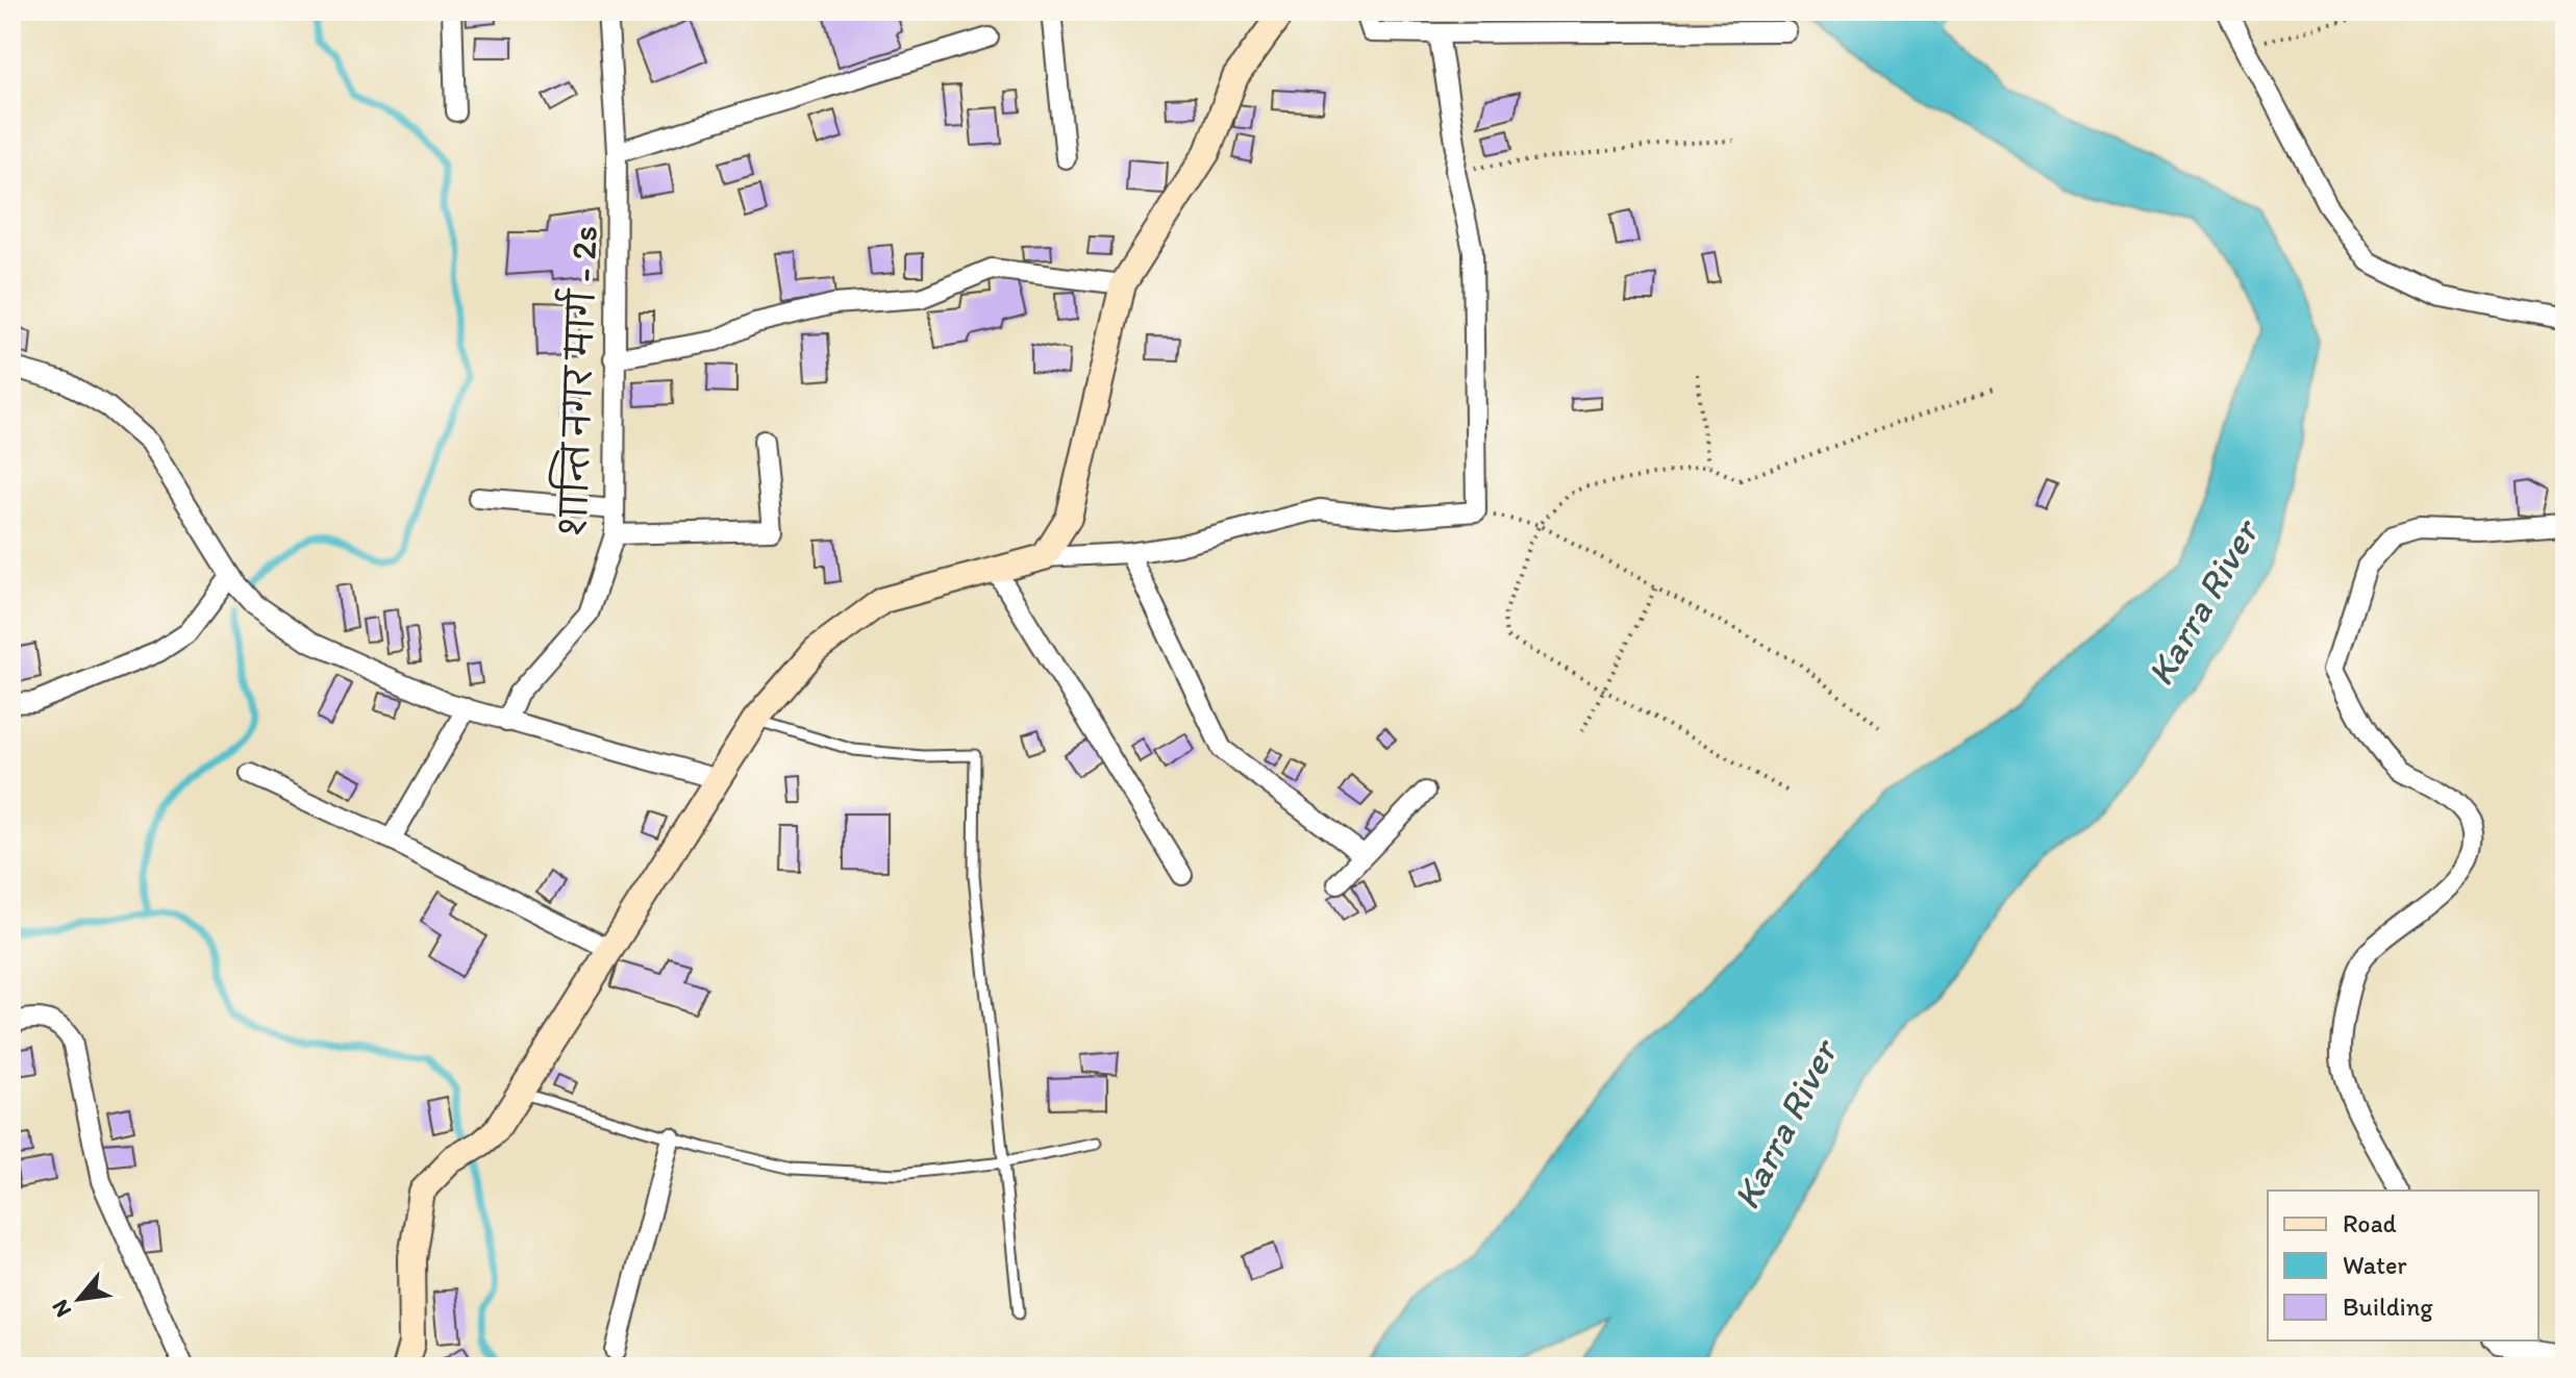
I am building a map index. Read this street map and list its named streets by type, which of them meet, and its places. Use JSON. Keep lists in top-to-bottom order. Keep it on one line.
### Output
{"streets":{"street":["शान्ति नगर मार्ग - 2s"]},"water":["Karra River"],"legend":["Road","Water","Building"],"north":"bottom left"}
